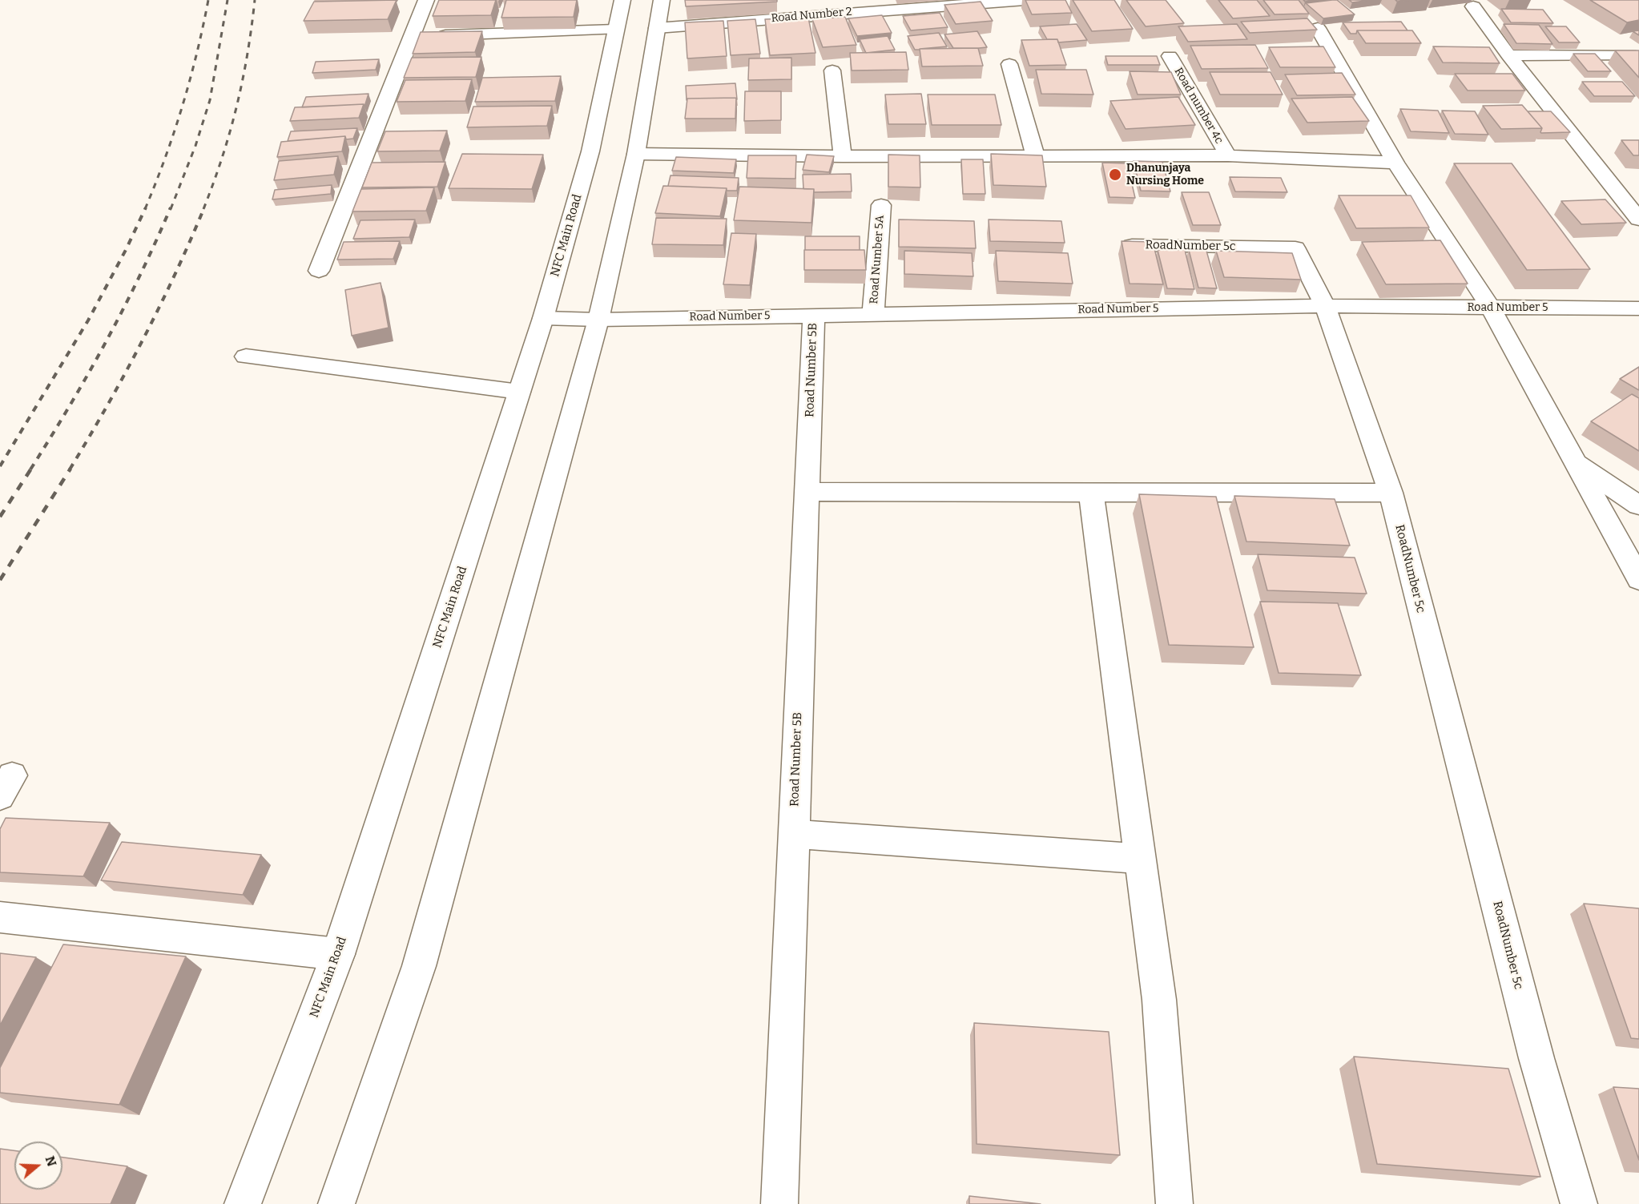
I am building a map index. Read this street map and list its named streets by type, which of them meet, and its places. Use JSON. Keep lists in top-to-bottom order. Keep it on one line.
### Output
{"streets":{"street":["Road Number 2","Road number 4c","NFC Main Road","RoadNumber 5c","Road Number 5A","Road Number 5","Road Number 5B"]},"crossings":[["NFC Main Road","Road Number 5"],["RoadNumber 5c","Road Number 5"],["Road Number 5A","Road Number 5"],["Road Number 5","Road Number 5B"]],"places":["Dhanunjaya Nursing Home"],"north":"right"}
